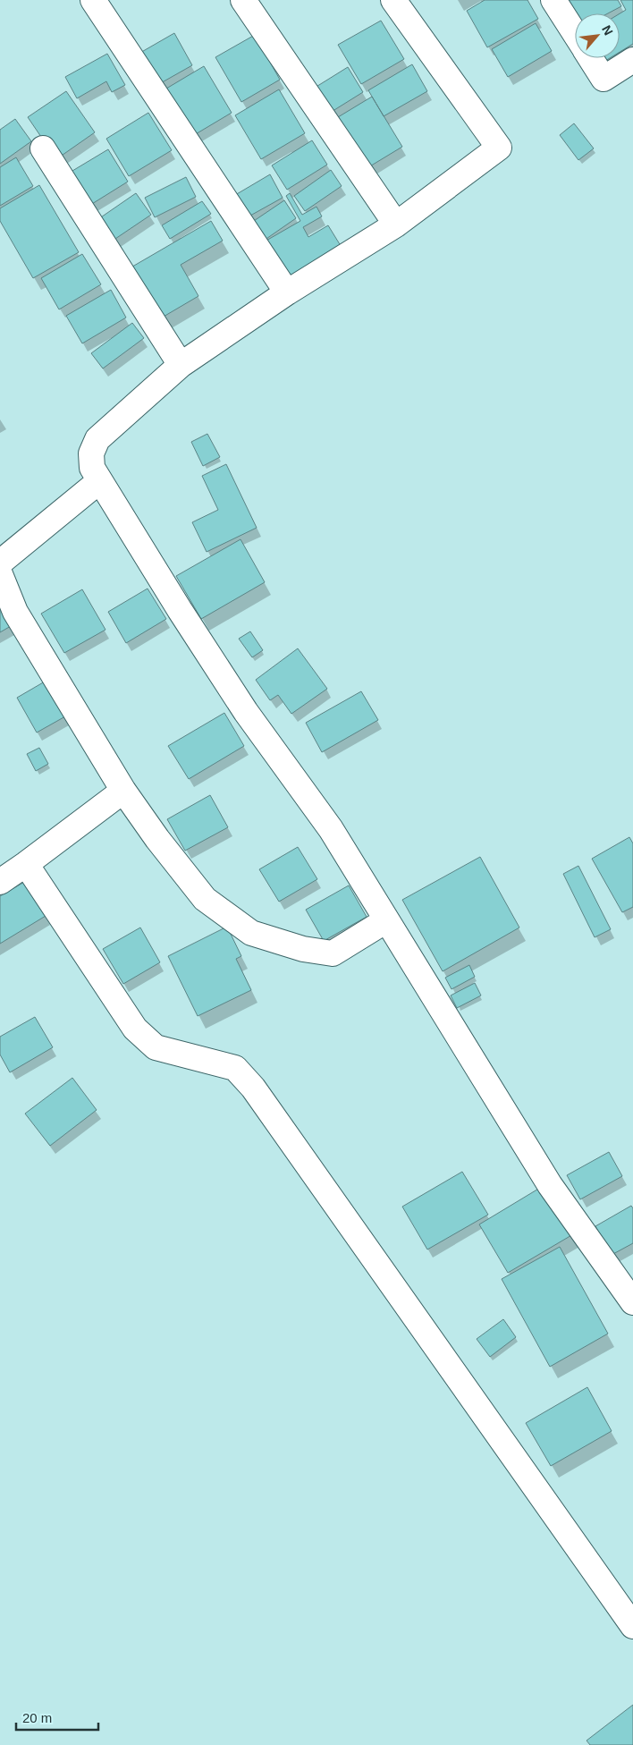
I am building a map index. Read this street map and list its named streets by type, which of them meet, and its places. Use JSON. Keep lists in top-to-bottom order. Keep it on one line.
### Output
{"scale_bar":"20 m","north":"top right"}
